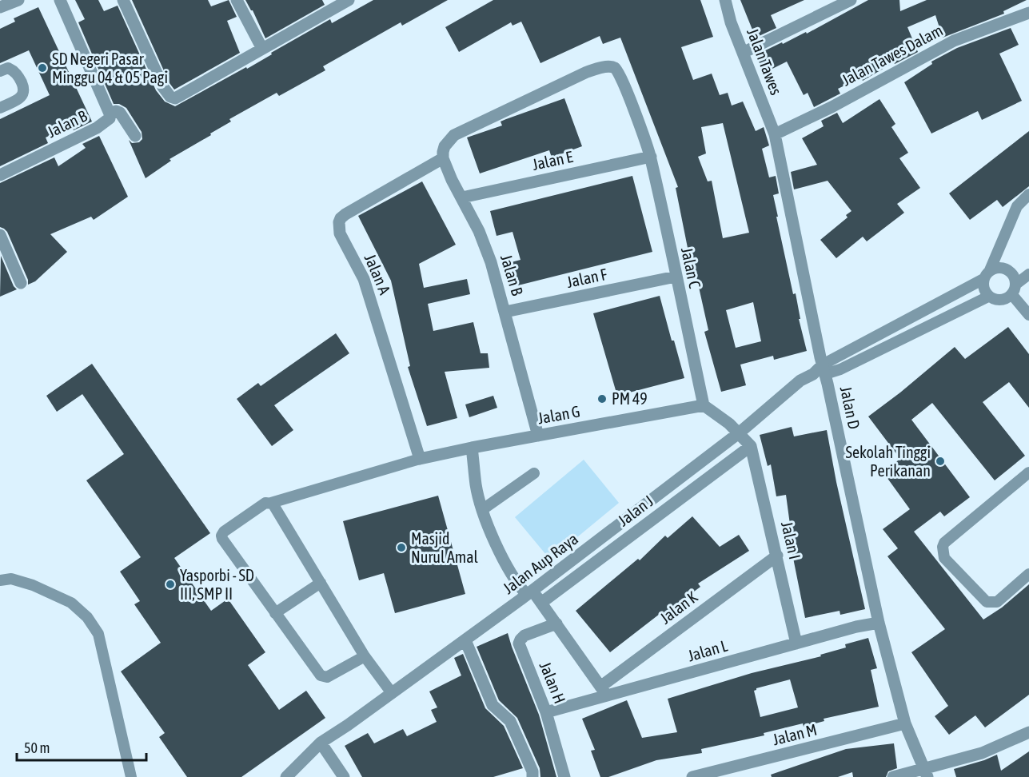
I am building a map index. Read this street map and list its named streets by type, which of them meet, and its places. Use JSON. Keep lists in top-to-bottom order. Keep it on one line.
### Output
{"streets":{"street":["Jalan Tawes Dalam","Jalan Tawes","Jalan B","Jalan E","Jalan C","Jalan A","Jalan F","Jalan D","Jalan G","Jalan J","Jalan I","Jalan Aup Raya","Jalan K","Jalan L","Jalan H","Jalan M"]},"crossings":[["Jalan Tawes Dalam","Jalan Tawes"],["Jalan Tawes Dalam","Jalan D"],["Jalan Tawes","Jalan D"],["Jalan B","Jalan E"],["Jalan B","Jalan C"],["Jalan B","Jalan A"],["Jalan B","Jalan F"],["Jalan B","Jalan G"],["Jalan E","Jalan C"],["Jalan C","Jalan A"],["Jalan C","Jalan F"],["Jalan C","Jalan G"],["Jalan A","Jalan G"],["Jalan D","Jalan Aup Raya"],["Jalan D","Jalan L"],["Jalan D","Jalan M"],["Jalan J","Jalan I"],["Jalan I","Jalan K"],["Jalan I","Jalan L"],["Jalan K","Jalan L"],["Jalan L","Jalan H"]],"places":["SD Negeri Pasar Minggu 04 & 05 Pagi","PM 49","Sekolah Tinggi Perikanan","Masjid Nurul Amal","Yasporbi - SD III, SMP II"],"scale_bar":"50 m"}
